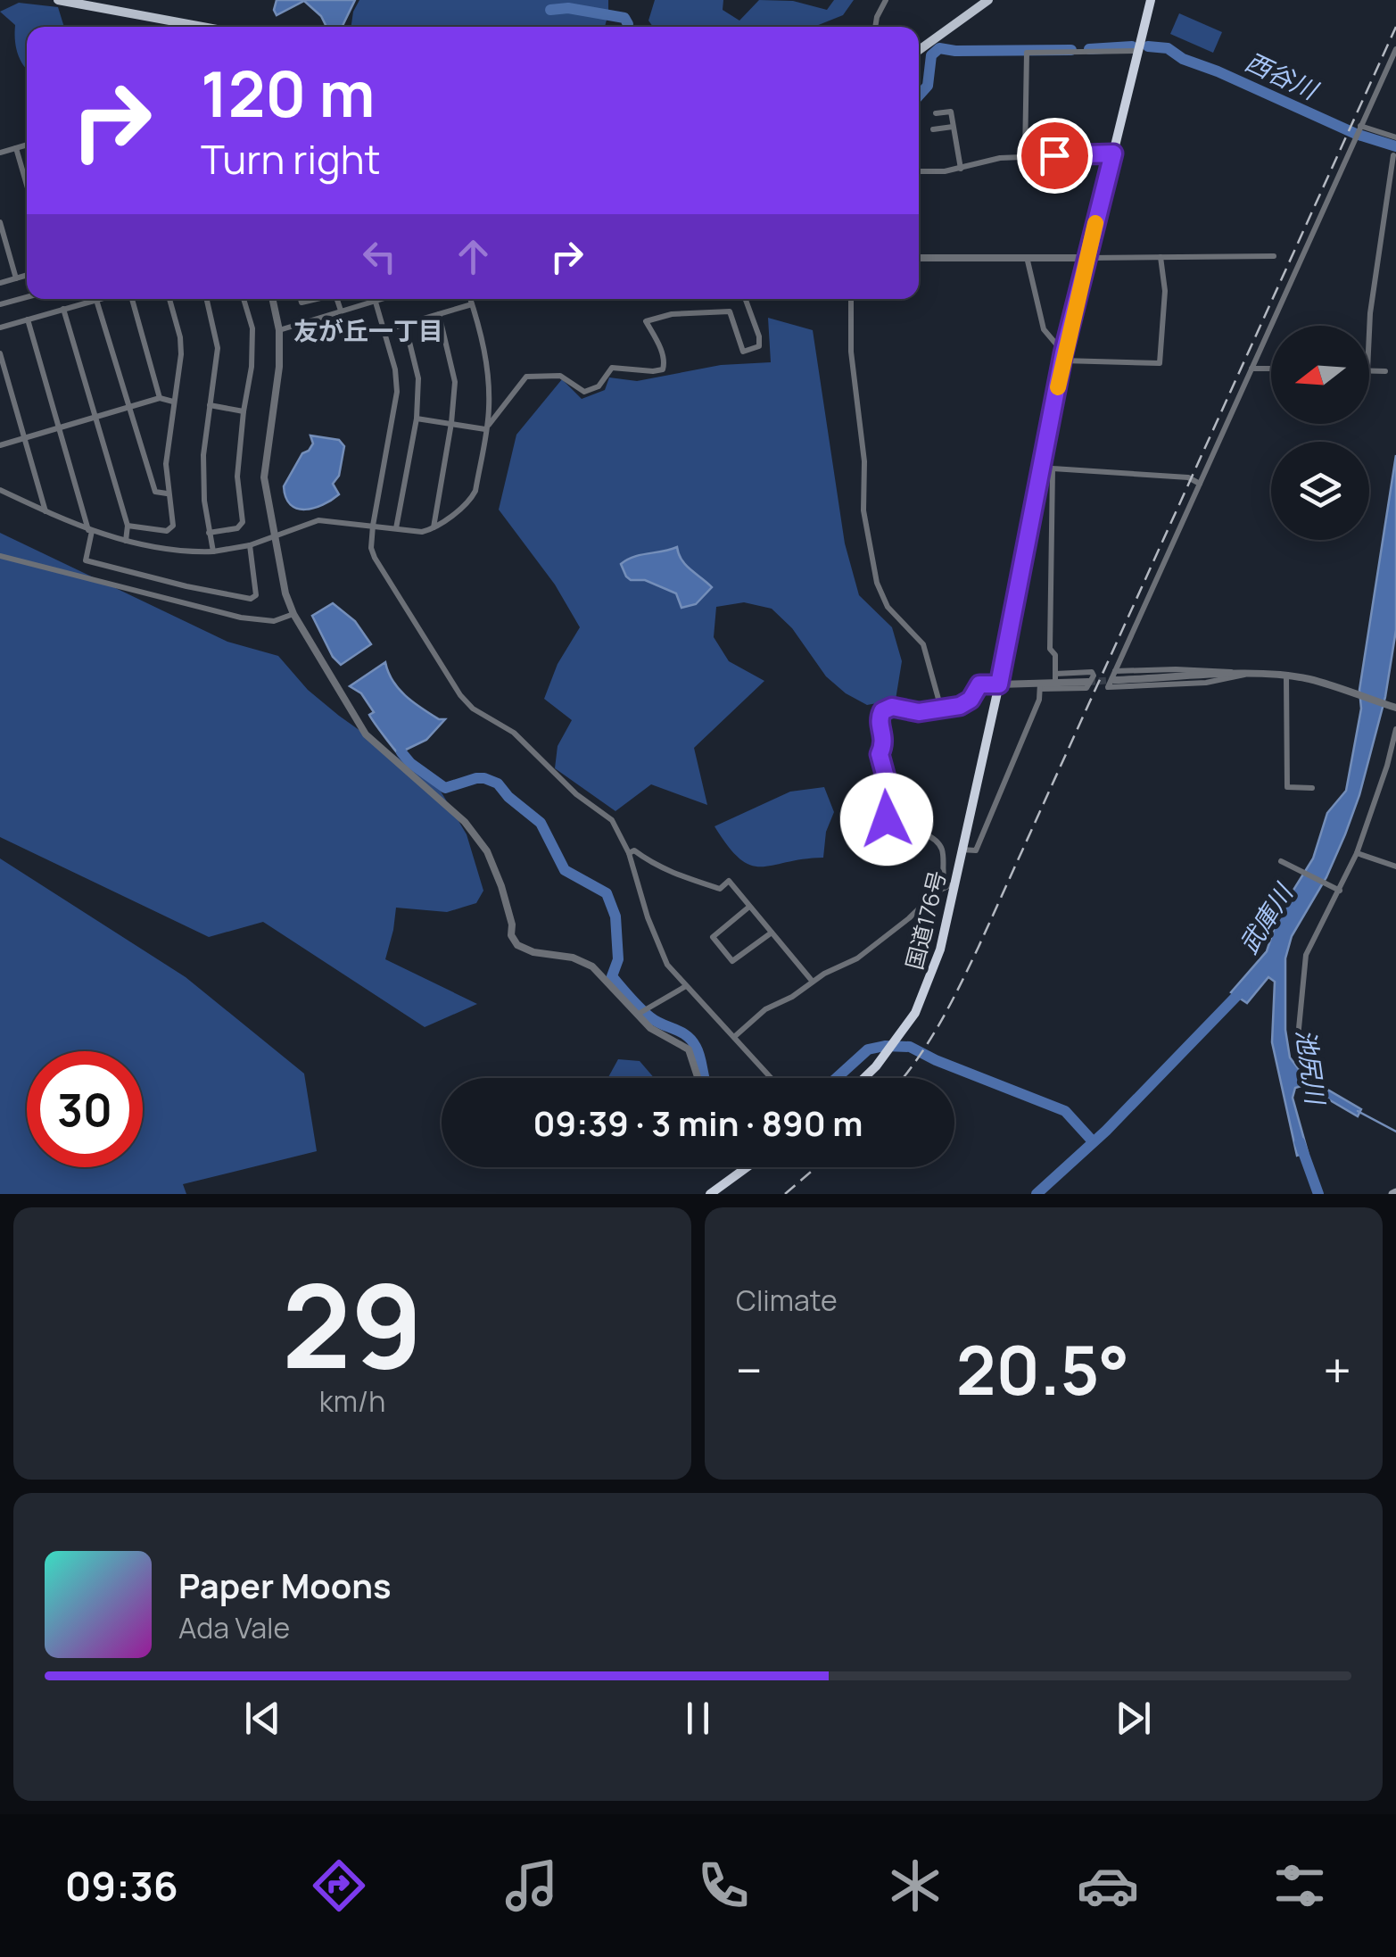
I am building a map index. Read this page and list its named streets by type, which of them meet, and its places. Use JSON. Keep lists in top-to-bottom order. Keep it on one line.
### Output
{"streets":{"highway":["国道176号"]},"districts":["友が丘一丁目"],"water":["西谷川","武庫川","池尻川"],"north":"left","page":{"turn":["120 m","Turn right"],"limit":"30","trip":"09:39 · 3 min · 890 m","tile":[["29","km/h"],"Climate"],"heat":["−","20.5°","+"],"song":["Paper Moons","Ada Vale"],"tabs":"09:36"}}
